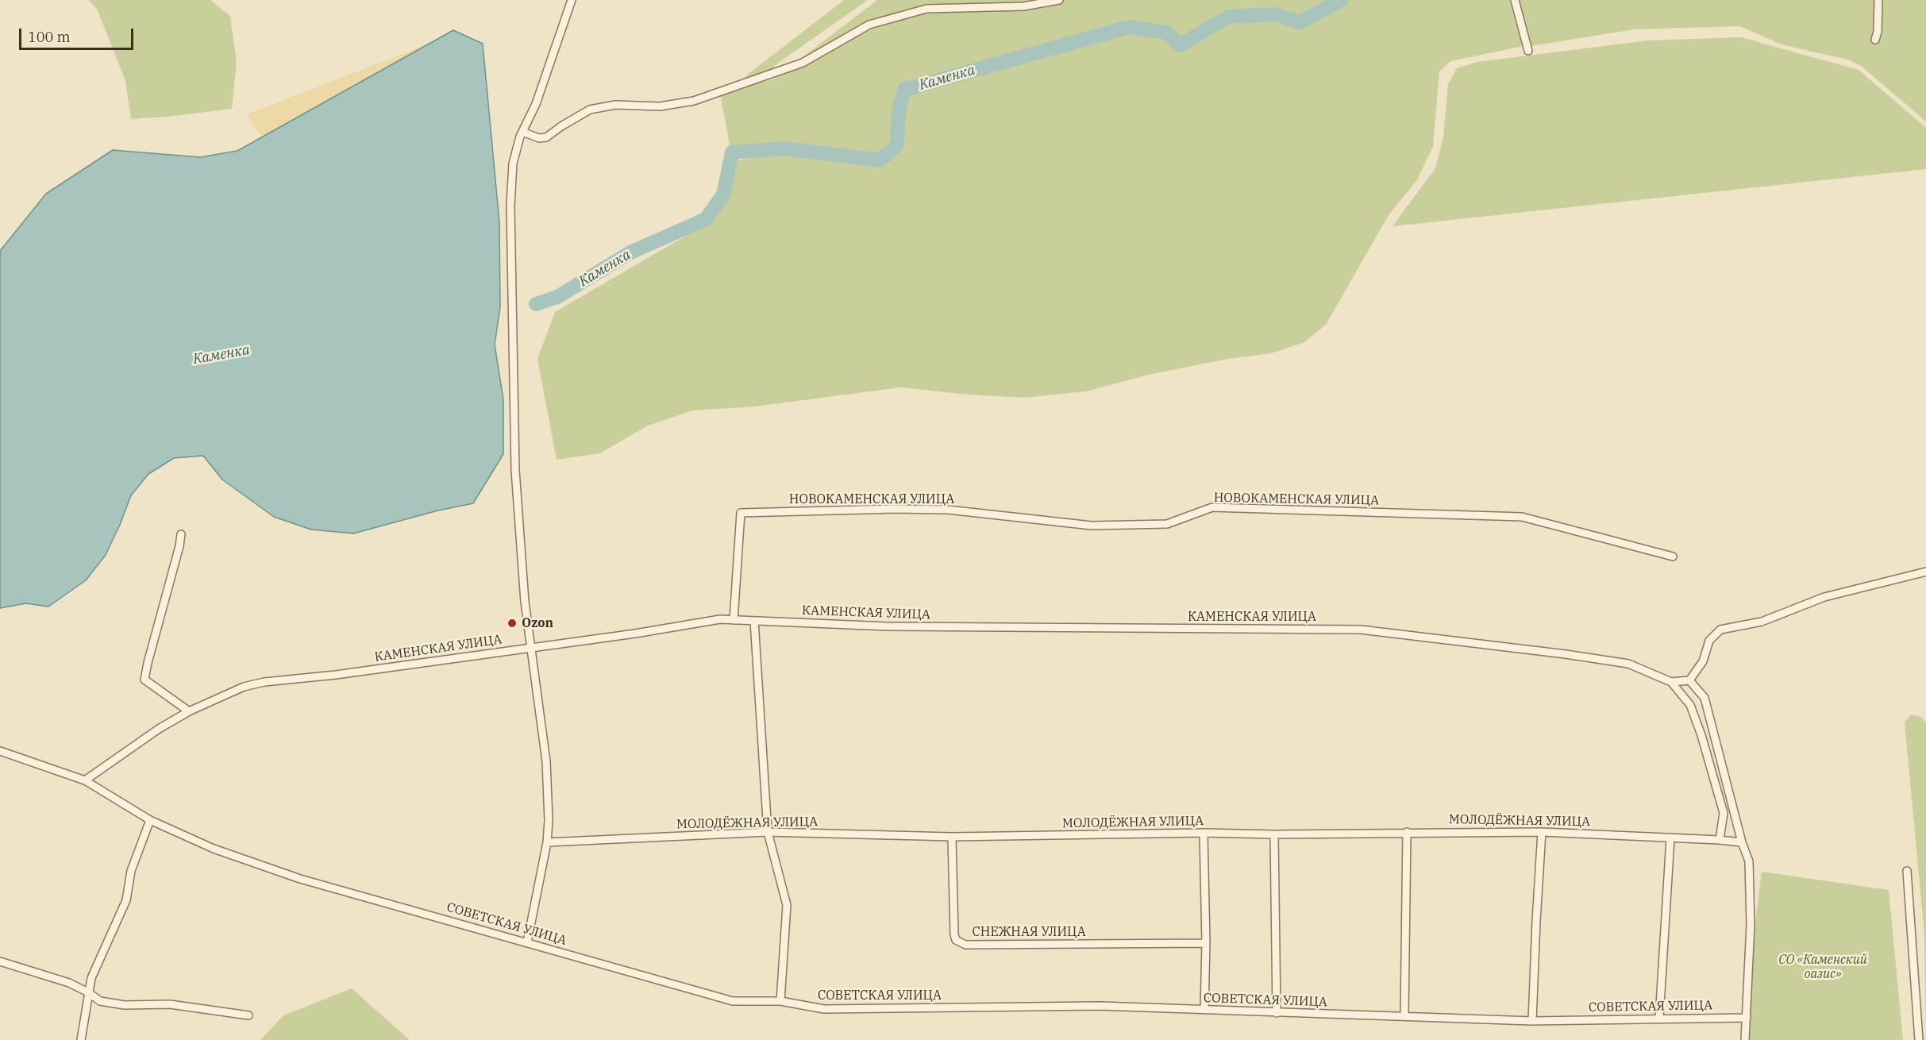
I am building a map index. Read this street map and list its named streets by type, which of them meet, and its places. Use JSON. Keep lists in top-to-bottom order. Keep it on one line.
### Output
{"streets":{"street":["НОВОКАМЕНСКАЯ УЛИЦА","КАМЕНСКАЯ УЛИЦА","МОЛОДЁЖНАЯ УЛИЦА","СОВЕТСКАЯ УЛИЦА","СНЕЖНАЯ УЛИЦА"]},"crossings":[["НОВОКАМЕНСКАЯ УЛИЦА","КАМЕНСКАЯ УЛИЦА"],["КАМЕНСКАЯ УЛИЦА","СОВЕТСКАЯ УЛИЦА"],["МОЛОДЁЖНАЯ УЛИЦА","СНЕЖНАЯ УЛИЦА"]],"water":["Каменка"],"parks":["СО «Каменский оазис»"],"places":["Ozon"],"scale_bar":"100 m"}
